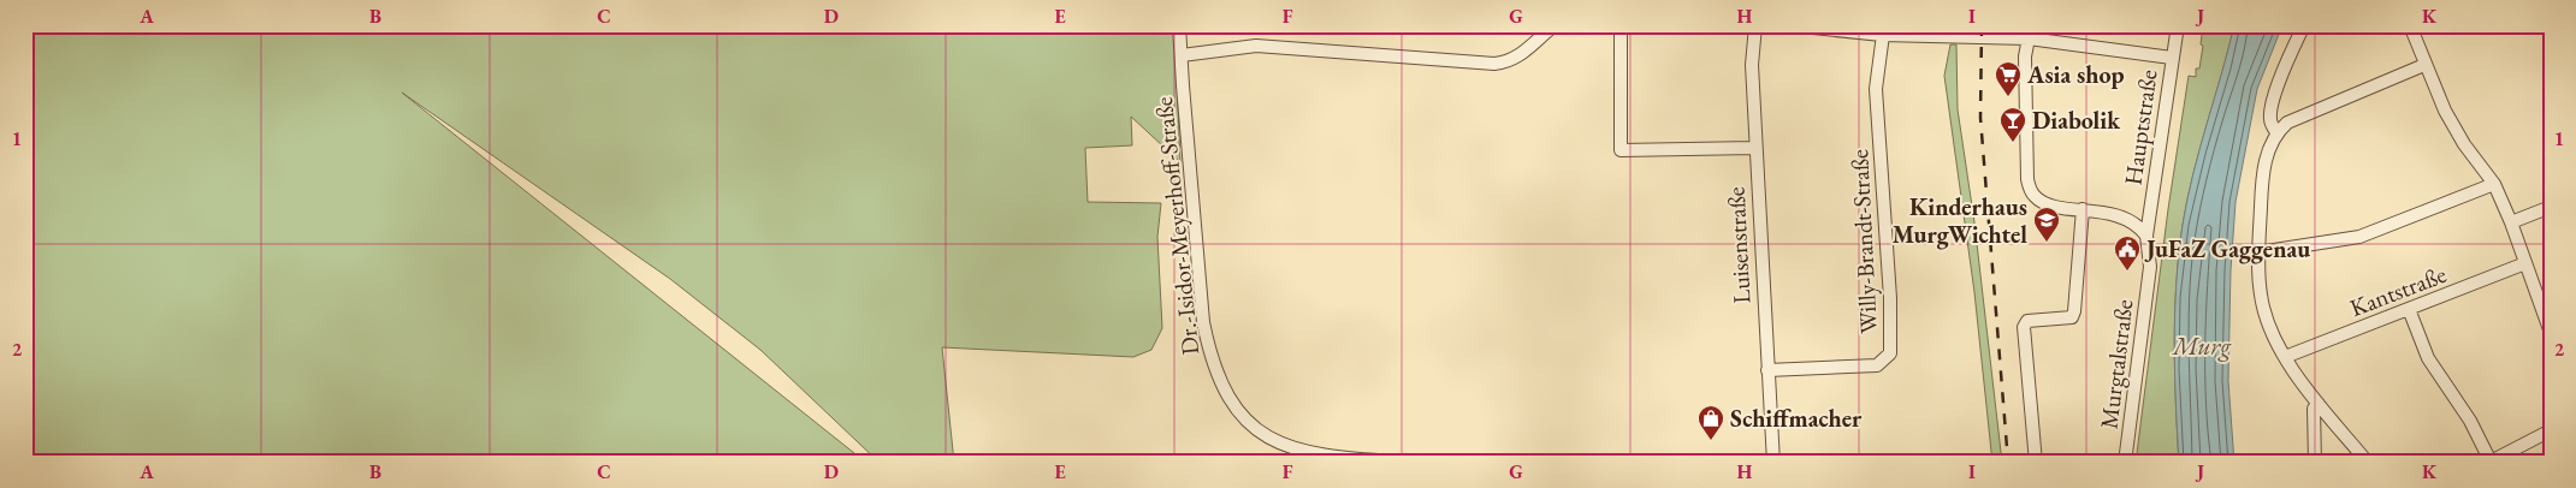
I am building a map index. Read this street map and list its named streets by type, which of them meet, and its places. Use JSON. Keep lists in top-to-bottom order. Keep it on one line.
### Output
{"streets":{"street":["Hauptstraße","Dr.-Isidor-Meyerhoff-Straße","Willy-Brandt-Straße","Luisenstraße","Kantstraße","Murgtalstraße"]},"crossings":[["Hauptstraße","Murgtalstraße"],["Willy-Brandt-Straße","Luisenstraße"]],"water":["Murg"],"places":{"supermarket":["Asia shop"],"bar":["Diabolik"],"school or university":["Kinderhaus MurgWichtel"],"public building":["JuFaZ Gaggenau"],"shop":["Schiffmacher"]},"grid":{"columns":["A","B","C","D","E","F","G","H","I","J","K"],"rows":["1","2"]}}
